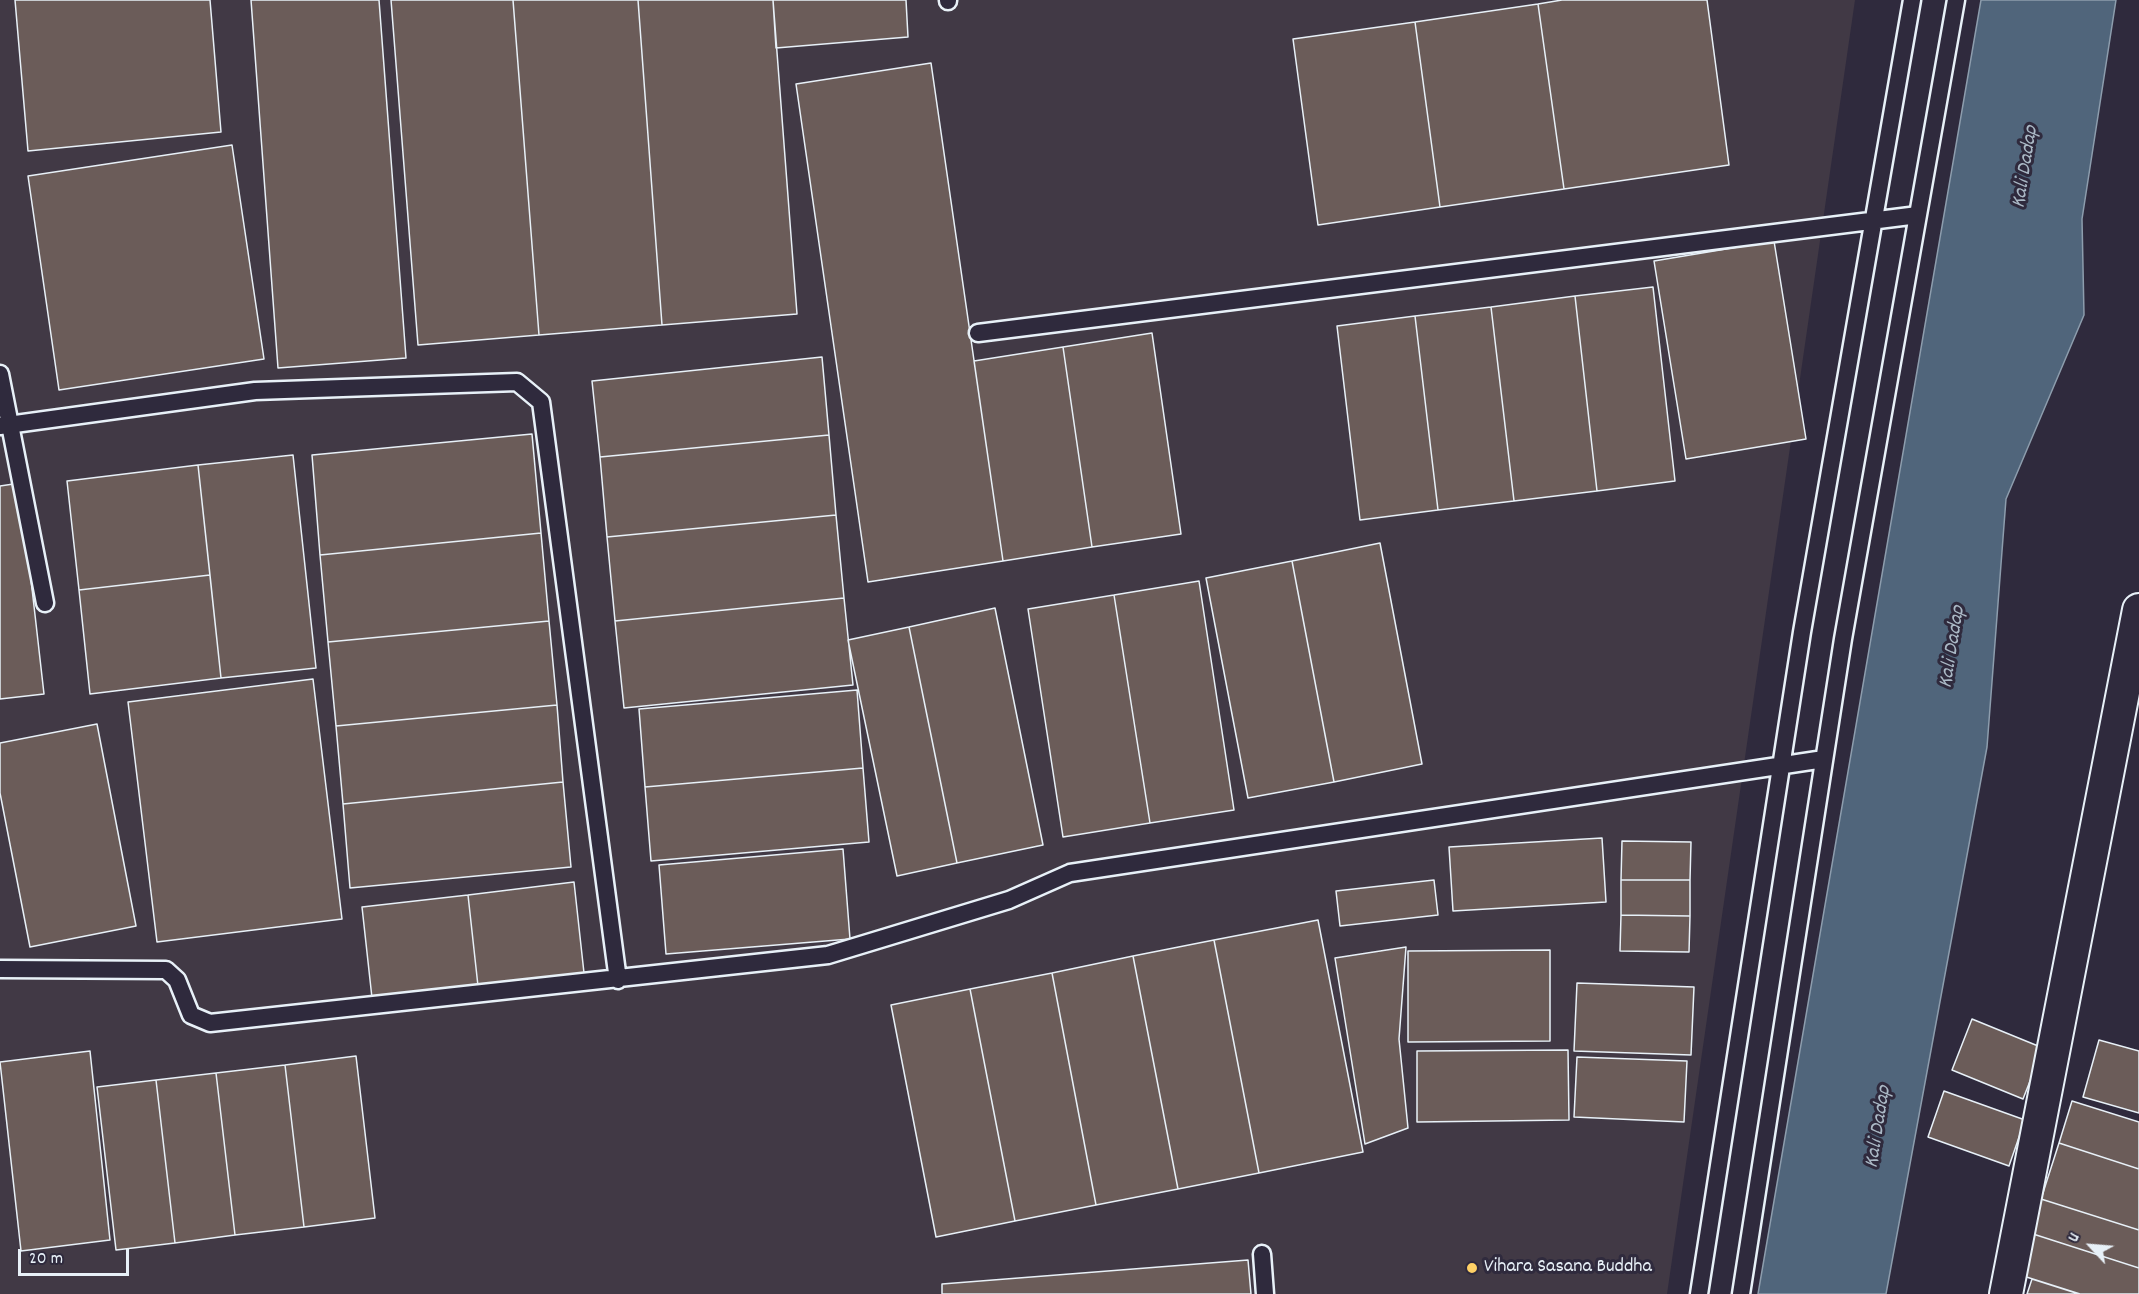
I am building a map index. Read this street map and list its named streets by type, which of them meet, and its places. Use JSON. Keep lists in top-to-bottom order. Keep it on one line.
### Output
{"water":["Kali Dadap"],"places":["Vihara Sasana Buddha"],"scale_bar":"20 m","north":"top left"}
